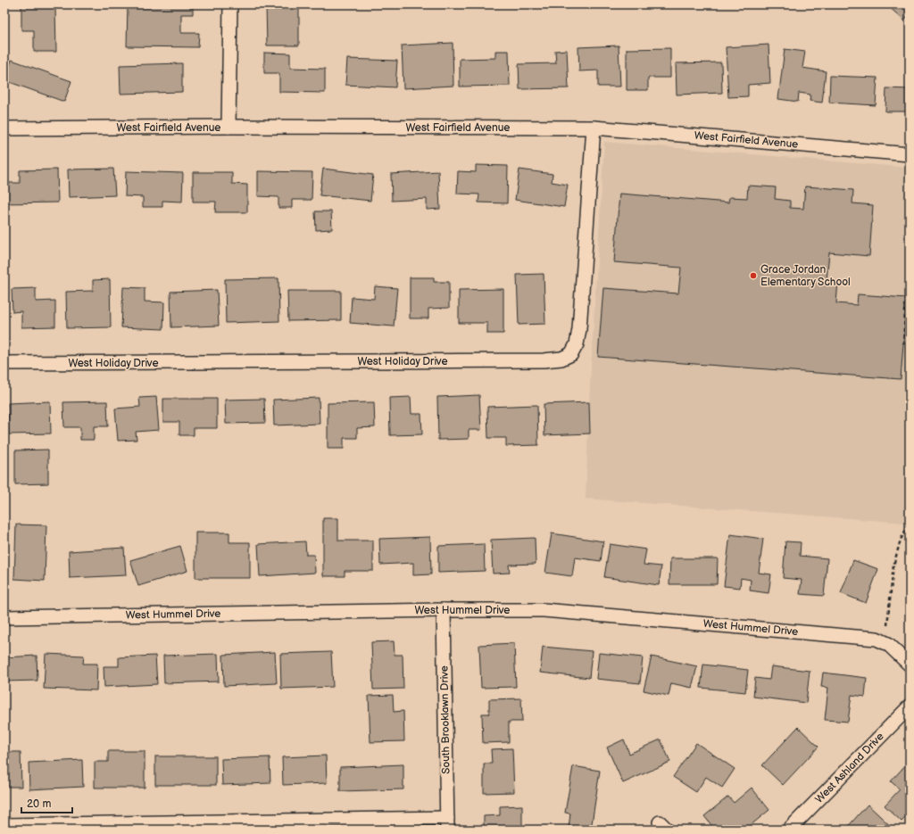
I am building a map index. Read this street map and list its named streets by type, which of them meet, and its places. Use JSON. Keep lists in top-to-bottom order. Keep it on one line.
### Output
{"streets":{"street":["West Fairfield Avenue","West Holiday Drive","West Hummel Drive","South Brooklawn Drive","West Ashland Drive"]},"crossings":[["West Fairfield Avenue","West Holiday Drive"],["West Hummel Drive","South Brooklawn Drive"]],"places":["Grace Jordan Elementary School"],"scale_bar":"20 m"}
